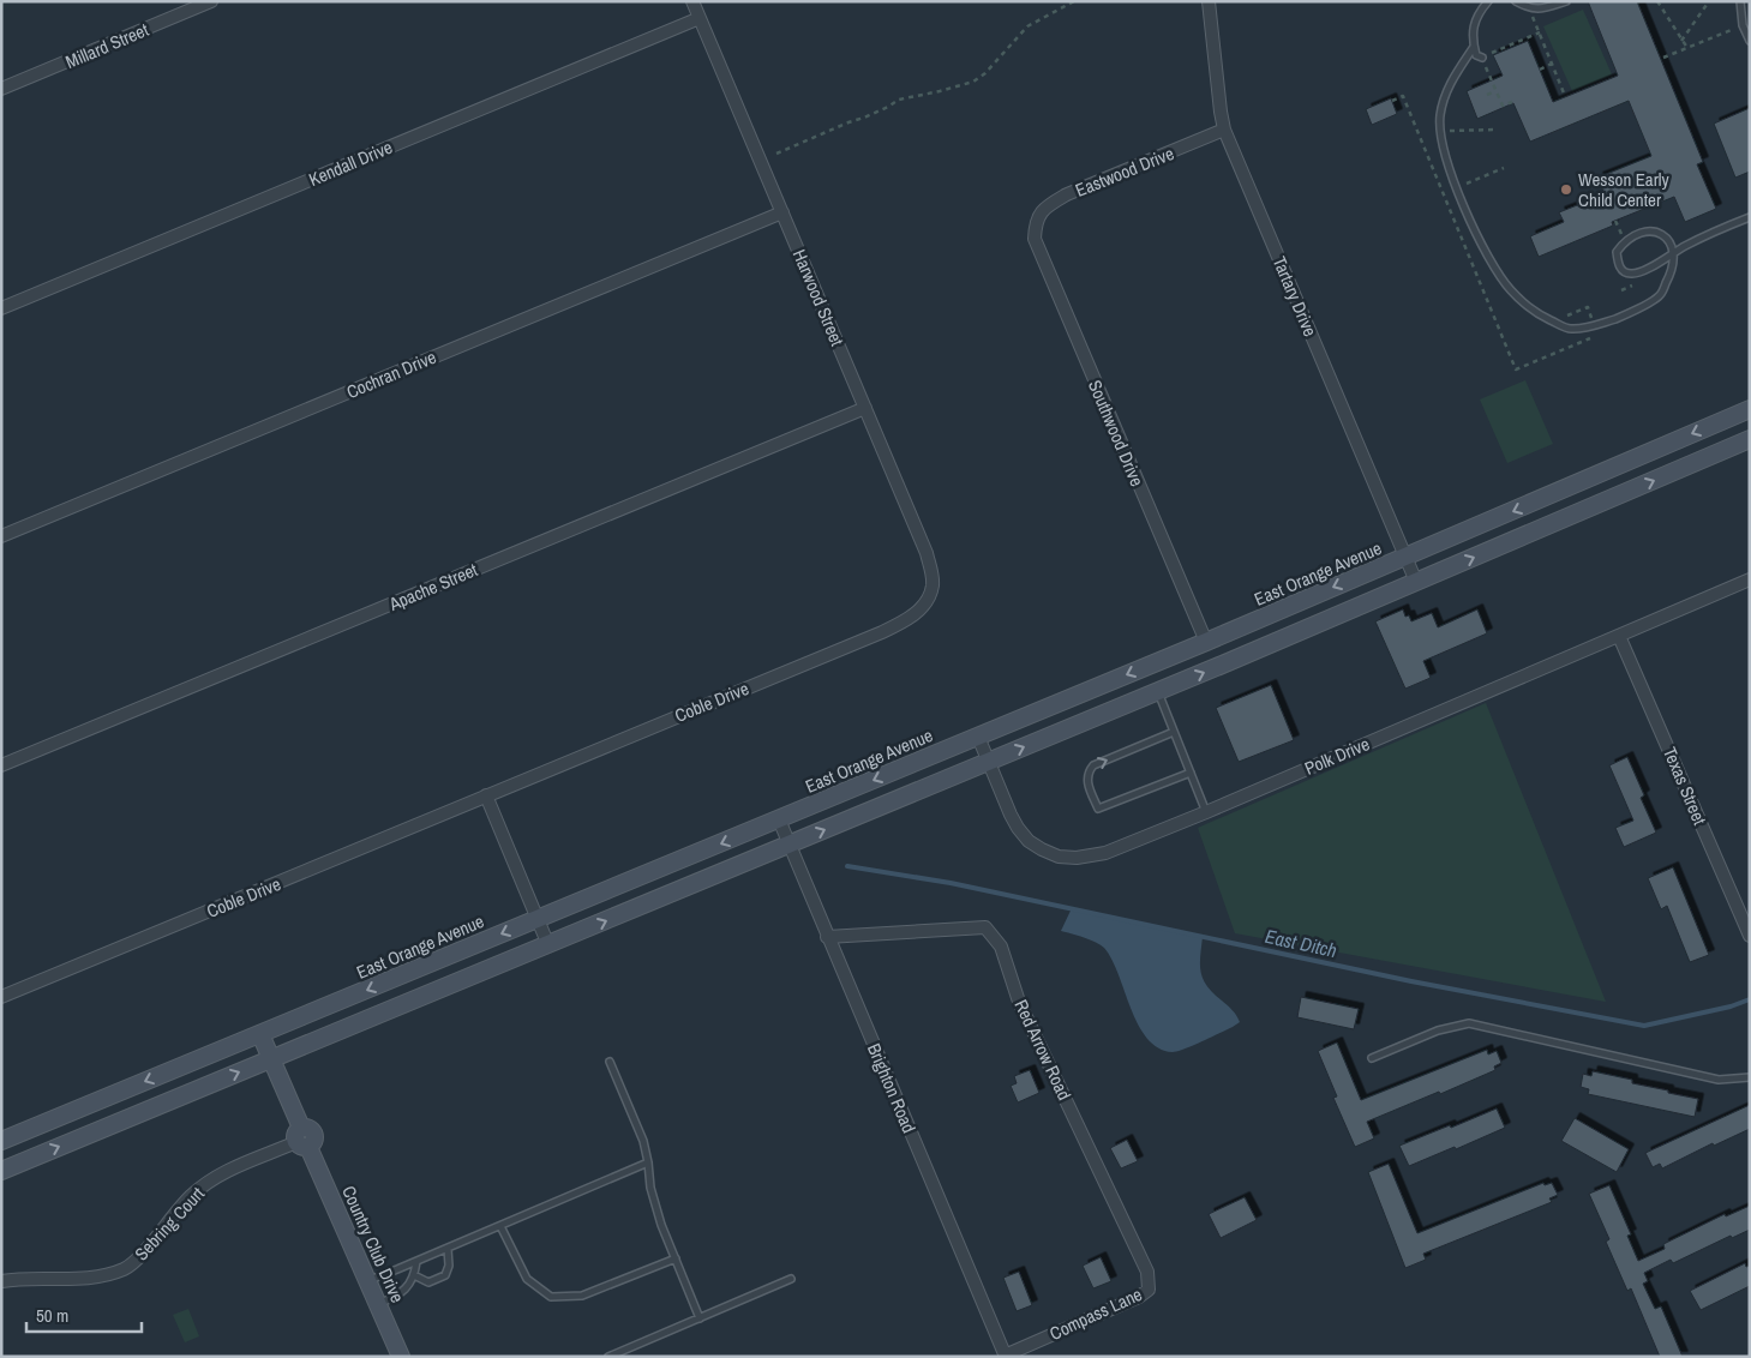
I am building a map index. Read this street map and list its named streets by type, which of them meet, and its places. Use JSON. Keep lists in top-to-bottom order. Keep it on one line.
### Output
{"streets":{"street":["Millard Street","Kendall Drive","Eastwood Drive","Tartary Drive","Harwood Street","Cochran Drive","Southwood Drive","East Orange Avenue","Apache Street","Coble Drive","Polk Drive","Texas Street","Red Arrow Road","Brighton Road","Sebring Court","Country Club Drive","Compass Lane"]},"crossings":[["Kendall Drive","Harwood Street"],["Eastwood Drive","Tartary Drive"],["Eastwood Drive","Southwood Drive"],["Tartary Drive","East Orange Avenue"],["Harwood Street","Cochran Drive"],["Harwood Street","Apache Street"],["Harwood Street","Coble Drive"],["Southwood Drive","East Orange Avenue"],["East Orange Avenue","Polk Drive"],["East Orange Avenue","Brighton Road"],["East Orange Avenue","Country Club Drive"],["Polk Drive","Texas Street"],["Red Arrow Road","Brighton Road"],["Red Arrow Road","Compass Lane"],["Brighton Road","Compass Lane"],["Sebring Court","Country Club Drive"]],"water":["East Ditch"],"places":["Wesson Early Child Center"],"scale_bar":"50 m"}
